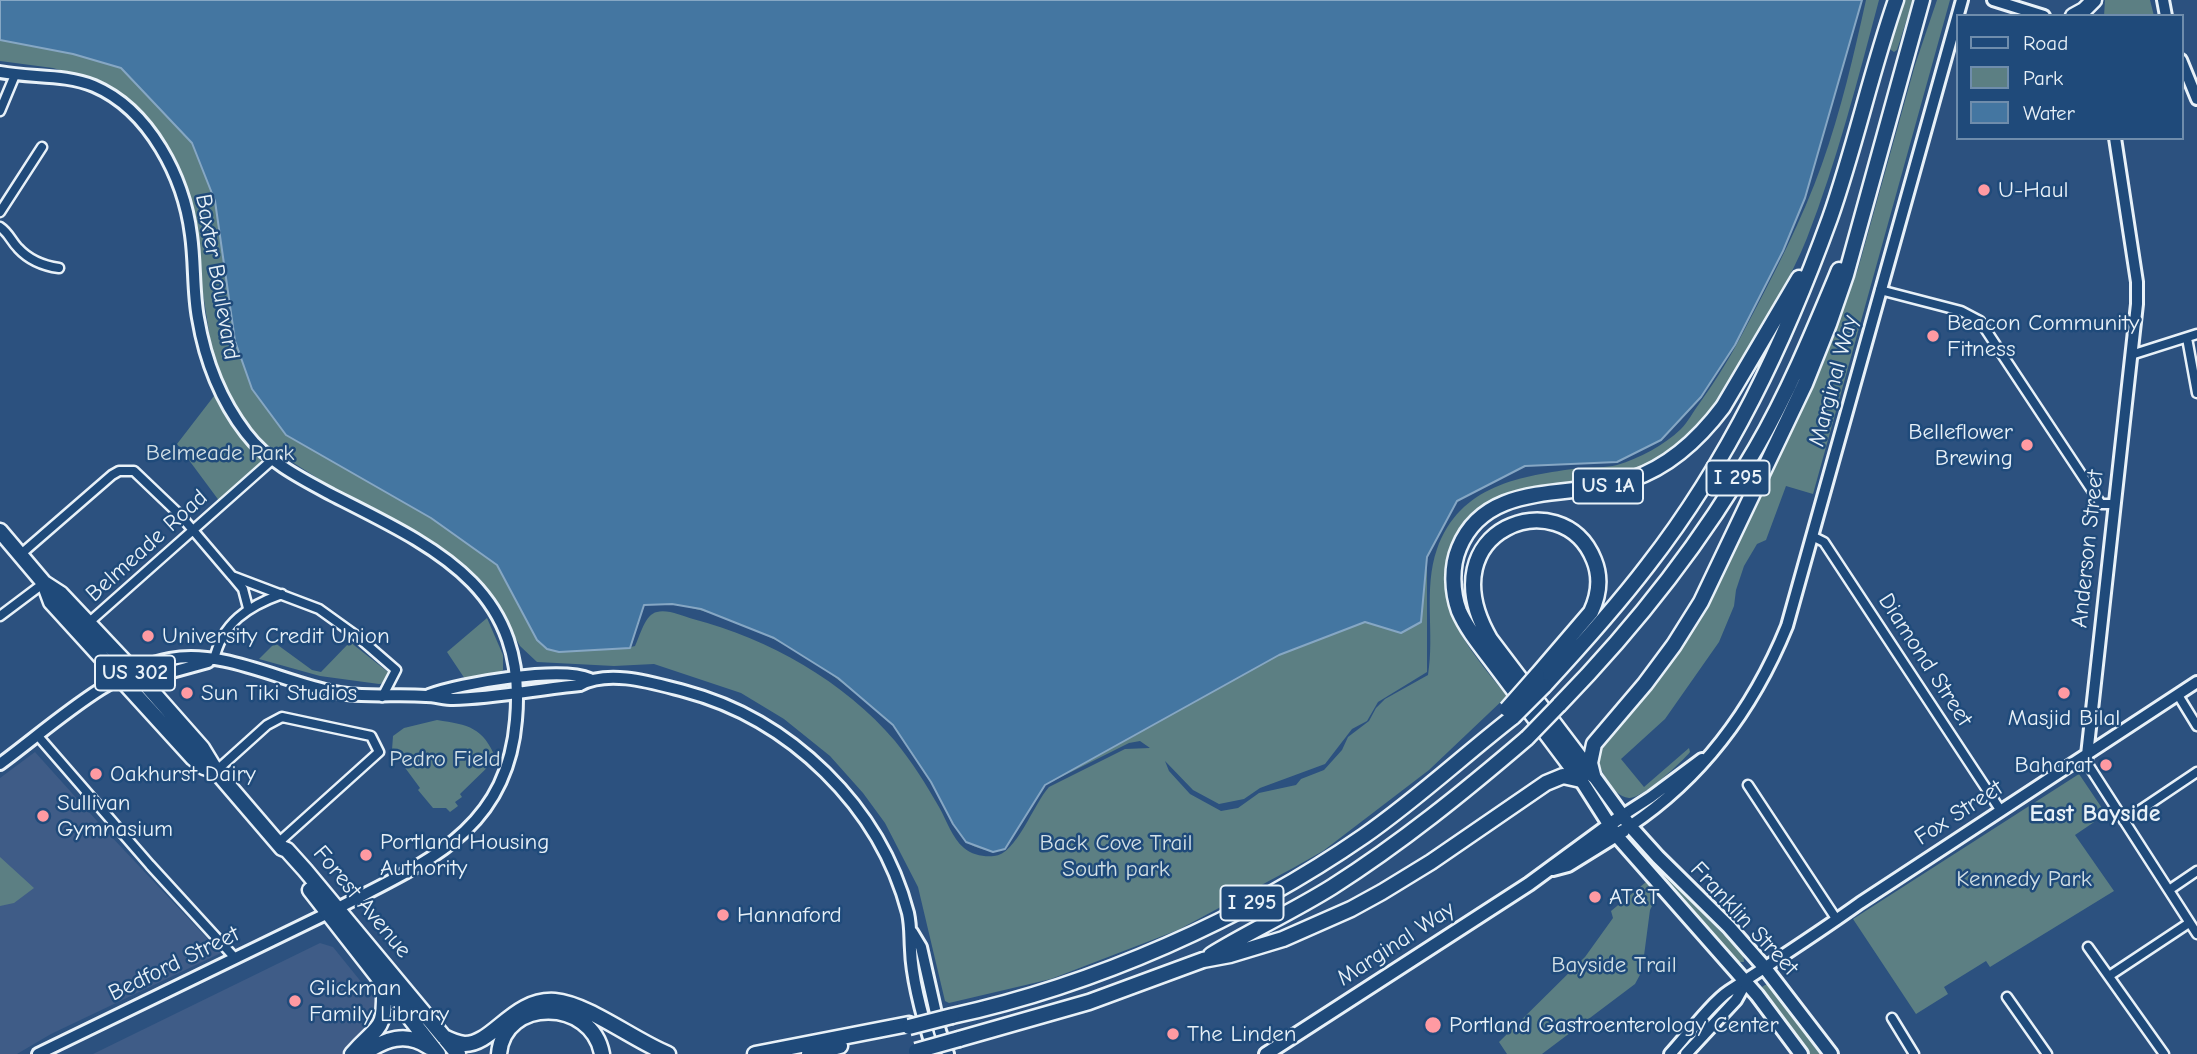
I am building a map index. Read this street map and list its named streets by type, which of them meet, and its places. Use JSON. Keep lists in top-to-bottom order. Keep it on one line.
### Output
{"streets":{"highway":["I 295","US 1A","US 302","Forest Avenue"],"main road":["Marginal Way","Franklin Street"],"street":["Baxter Boulevard","Belmeade Road","Anderson Street","Diamond Street","Fox Street","Bedford Street"]},"crossings":[["Baxter Boulevard","Belmeade Road"],["Baxter Boulevard","Forest Avenue"],["Baxter Boulevard","Bedford Street"],["Marginal Way","US 1A"],["Marginal Way","Diamond Street"],["Marginal Way","Franklin Street"],["I 295","US 1A"],["US 1A","Franklin Street"],["Belmeade Road","Forest Avenue"],["Anderson Street","Fox Street"],["Diamond Street","Fox Street"],["Fox Street","Franklin Street"],["Forest Avenue","Bedford Street"]],"districts":["East Bayside"],"parks":["Belmeade Park","Pedro Field","Back Cove Trail South park","Kennedy Park","Bayside Trail"],"places":["U-Haul","Beacon Community Fitness","Belleflower Brewing","University Credit Union","Sun Tiki Studios","Masjid Bilal","Baharat","Oakhurst Dairy","Sullivan Gymnasium","Portland Housing Authority","AT&T","Hannaford","Glickman Family Library","Portland Gastroenterology Center","The Linden"],"legend":["Road","Park","Water"]}
